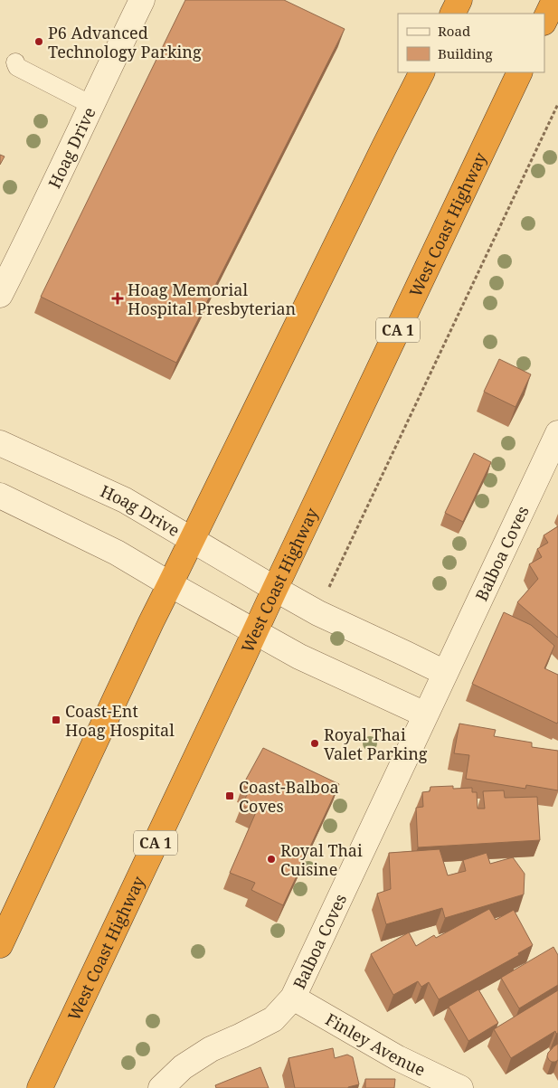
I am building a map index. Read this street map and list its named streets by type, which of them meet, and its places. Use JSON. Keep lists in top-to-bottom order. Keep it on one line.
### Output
{"streets":{"highway":["West Coast Highway","CA 1"],"street":["Hoag Drive","Balboa Coves","Finley Avenue"]},"crossings":[["Hoag Drive","West Coast Highway"],["Balboa Coves","Finley Avenue"]],"places":{"other":["P6 Advanced Technology Parking","Royal Thai Valet Parking","Royal Thai Cuisine"],"health":["Hoag Memorial Hospital Presbyterian"],"transit":["Coast-Ent Hoag Hospital","Coast-Balboa Coves"]},"legend":["Road","Building"]}
